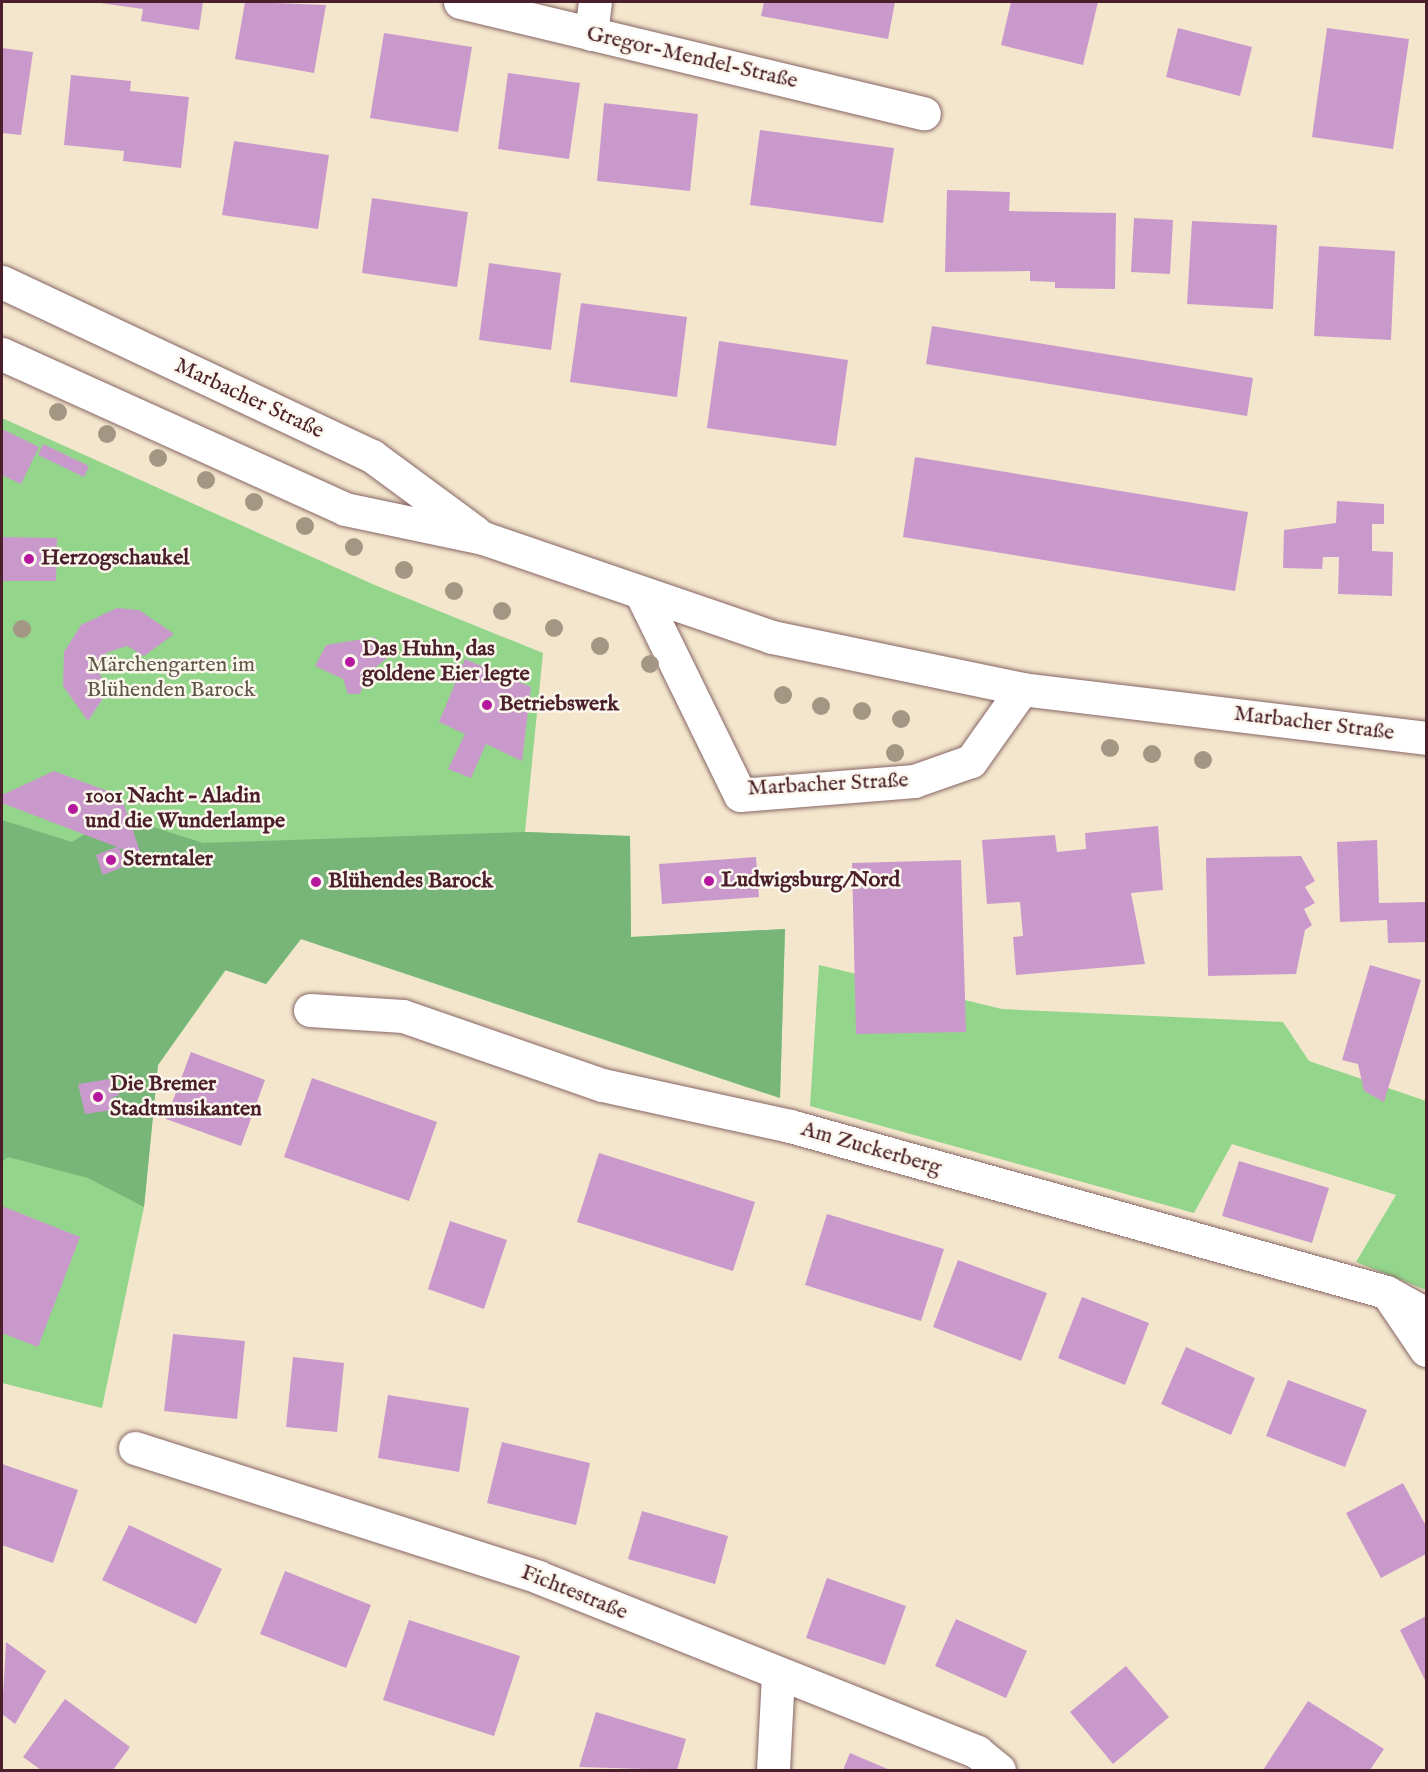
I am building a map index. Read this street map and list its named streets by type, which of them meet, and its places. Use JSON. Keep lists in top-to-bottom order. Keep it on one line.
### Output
{"streets":{"street":["Gregor-Mendel-Straße","Marbacher Straße","Am Zuckerberg","Fichtestraße"]},"parks":["Märchengarten im Blühenden Barock"],"places":["Herzogschaukel","Das Huhn, das goldene Eier legte","Betriebswerk","1001 Nacht – Aladin und die Wunderlampe","Sterntaler","Ludwigsburg/Nord","Blühendes Barock","Die Bremer Stadtmusikanten"]}
